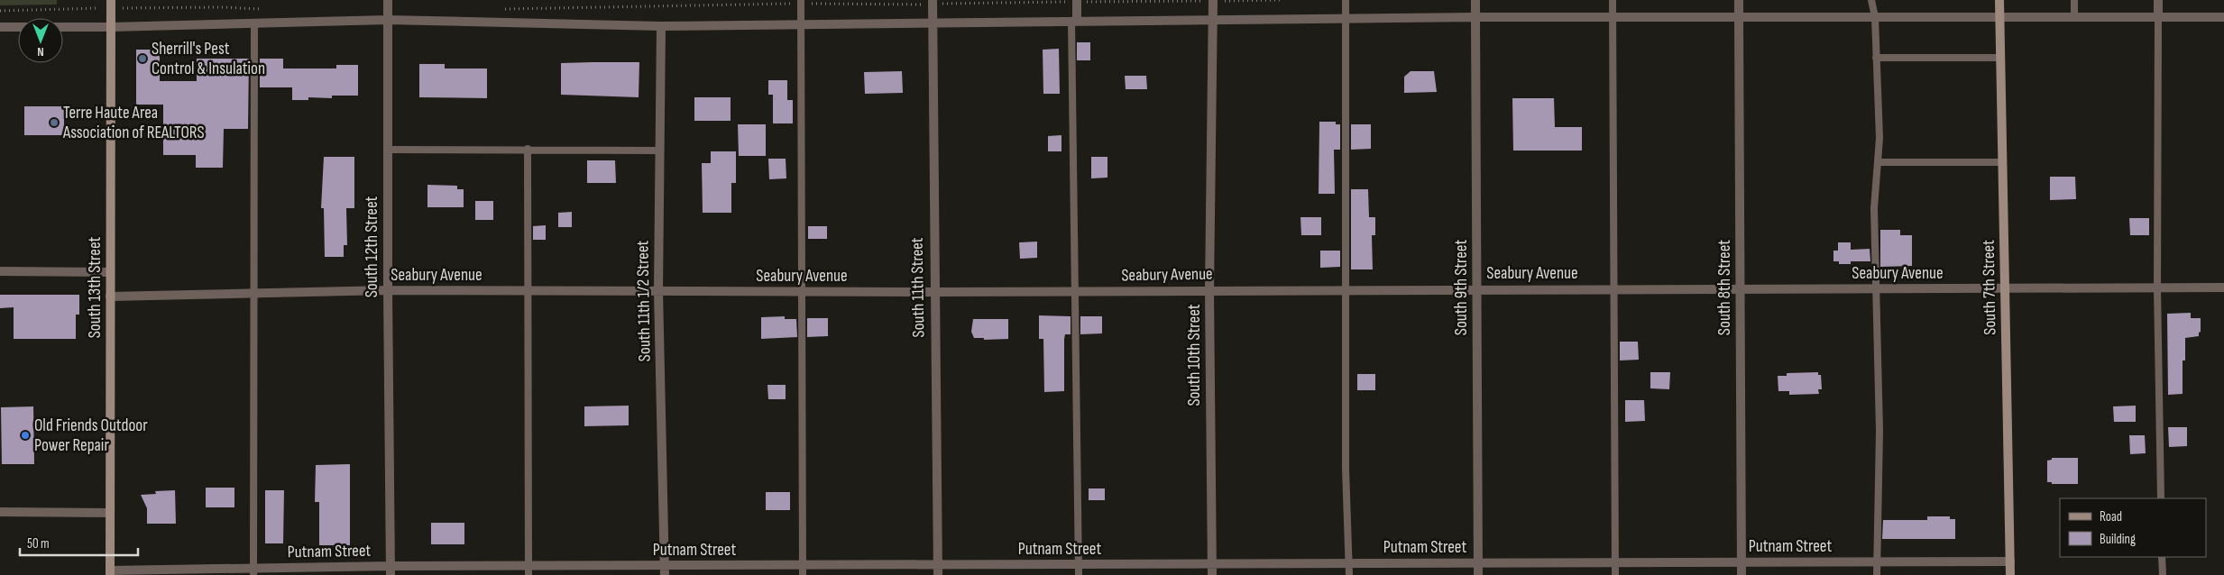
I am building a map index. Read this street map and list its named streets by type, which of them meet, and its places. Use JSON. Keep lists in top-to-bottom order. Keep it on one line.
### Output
{"streets":{"main road":["South 13th Street","South 7th Street"],"street":["South 12th Street","Seabury Avenue","South 11th Street","South 9th Street","South 8th Street","South 11th 1/2 Street","South 10th Street","Putnam Street"]},"crossings":[["South 12th Street","Seabury Avenue"],["South 12th Street","Putnam Street"],["Seabury Avenue","South 13th Street"],["Seabury Avenue","South 11th Street"],["Seabury Avenue","South 9th Street"],["Seabury Avenue","South 8th Street"],["Seabury Avenue","South 7th Street"],["Seabury Avenue","South 11th 1/2 Street"],["Seabury Avenue","South 10th Street"],["South 13th Street","Putnam Street"],["South 11th Street","Putnam Street"],["South 9th Street","Putnam Street"],["South 8th Street","Putnam Street"],["South 7th Street","Putnam Street"],["South 11th 1/2 Street","Putnam Street"],["South 10th Street","Putnam Street"]],"places":["Sherrill's Pest Control & Insulation","Terre Haute Area Association of REALTORS","Old Friends Outdoor Power Repair"],"legend":["Road","Building"],"scale_bar":"50 m","north":"bottom"}
